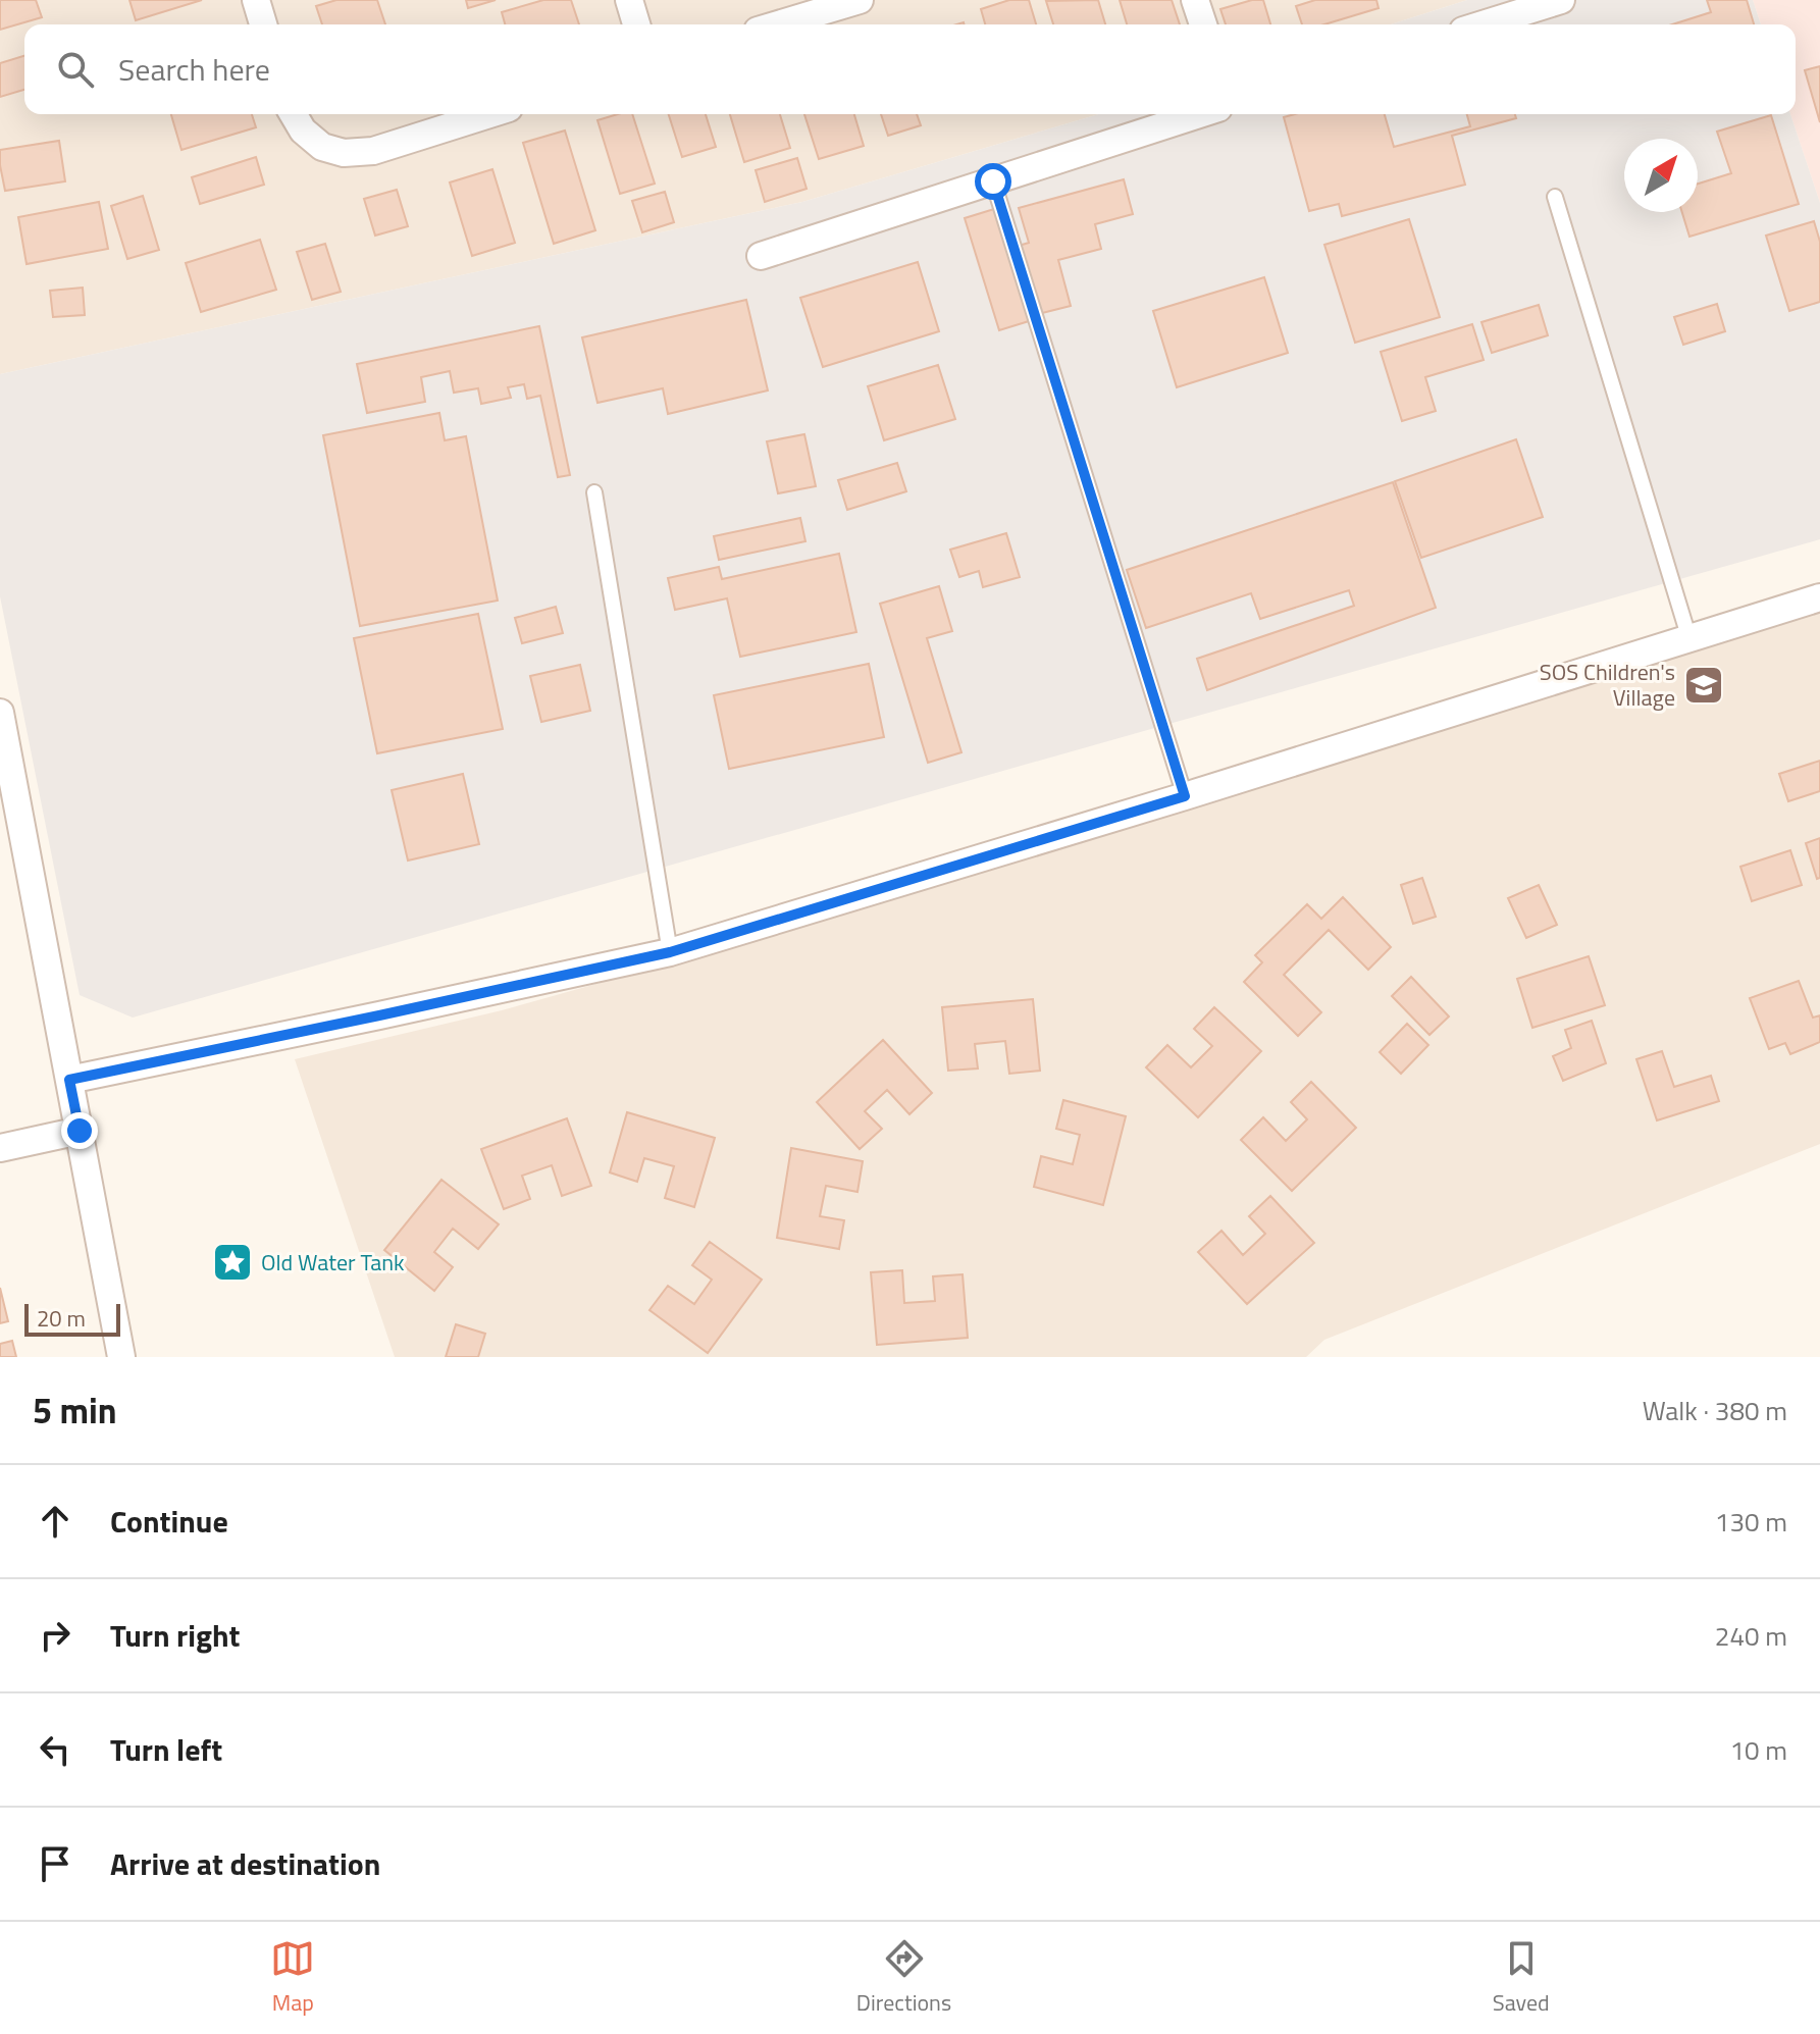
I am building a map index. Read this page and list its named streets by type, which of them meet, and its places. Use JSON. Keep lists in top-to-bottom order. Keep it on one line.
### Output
{"places":{"school or university":["SOS Children's Village"],"place":["Old Water Tank"]},"scale_bar":"20 m","north":"top right","page":{"search":"Search here","scale":"20 m","heading":["5 min","Walk · 380 m"],"list":[["Continue","130 m"],["Turn right","240 m"],["Turn left","10 m"],"Arrive at destination"],"nav":["Map","Directions","Saved"]}}
